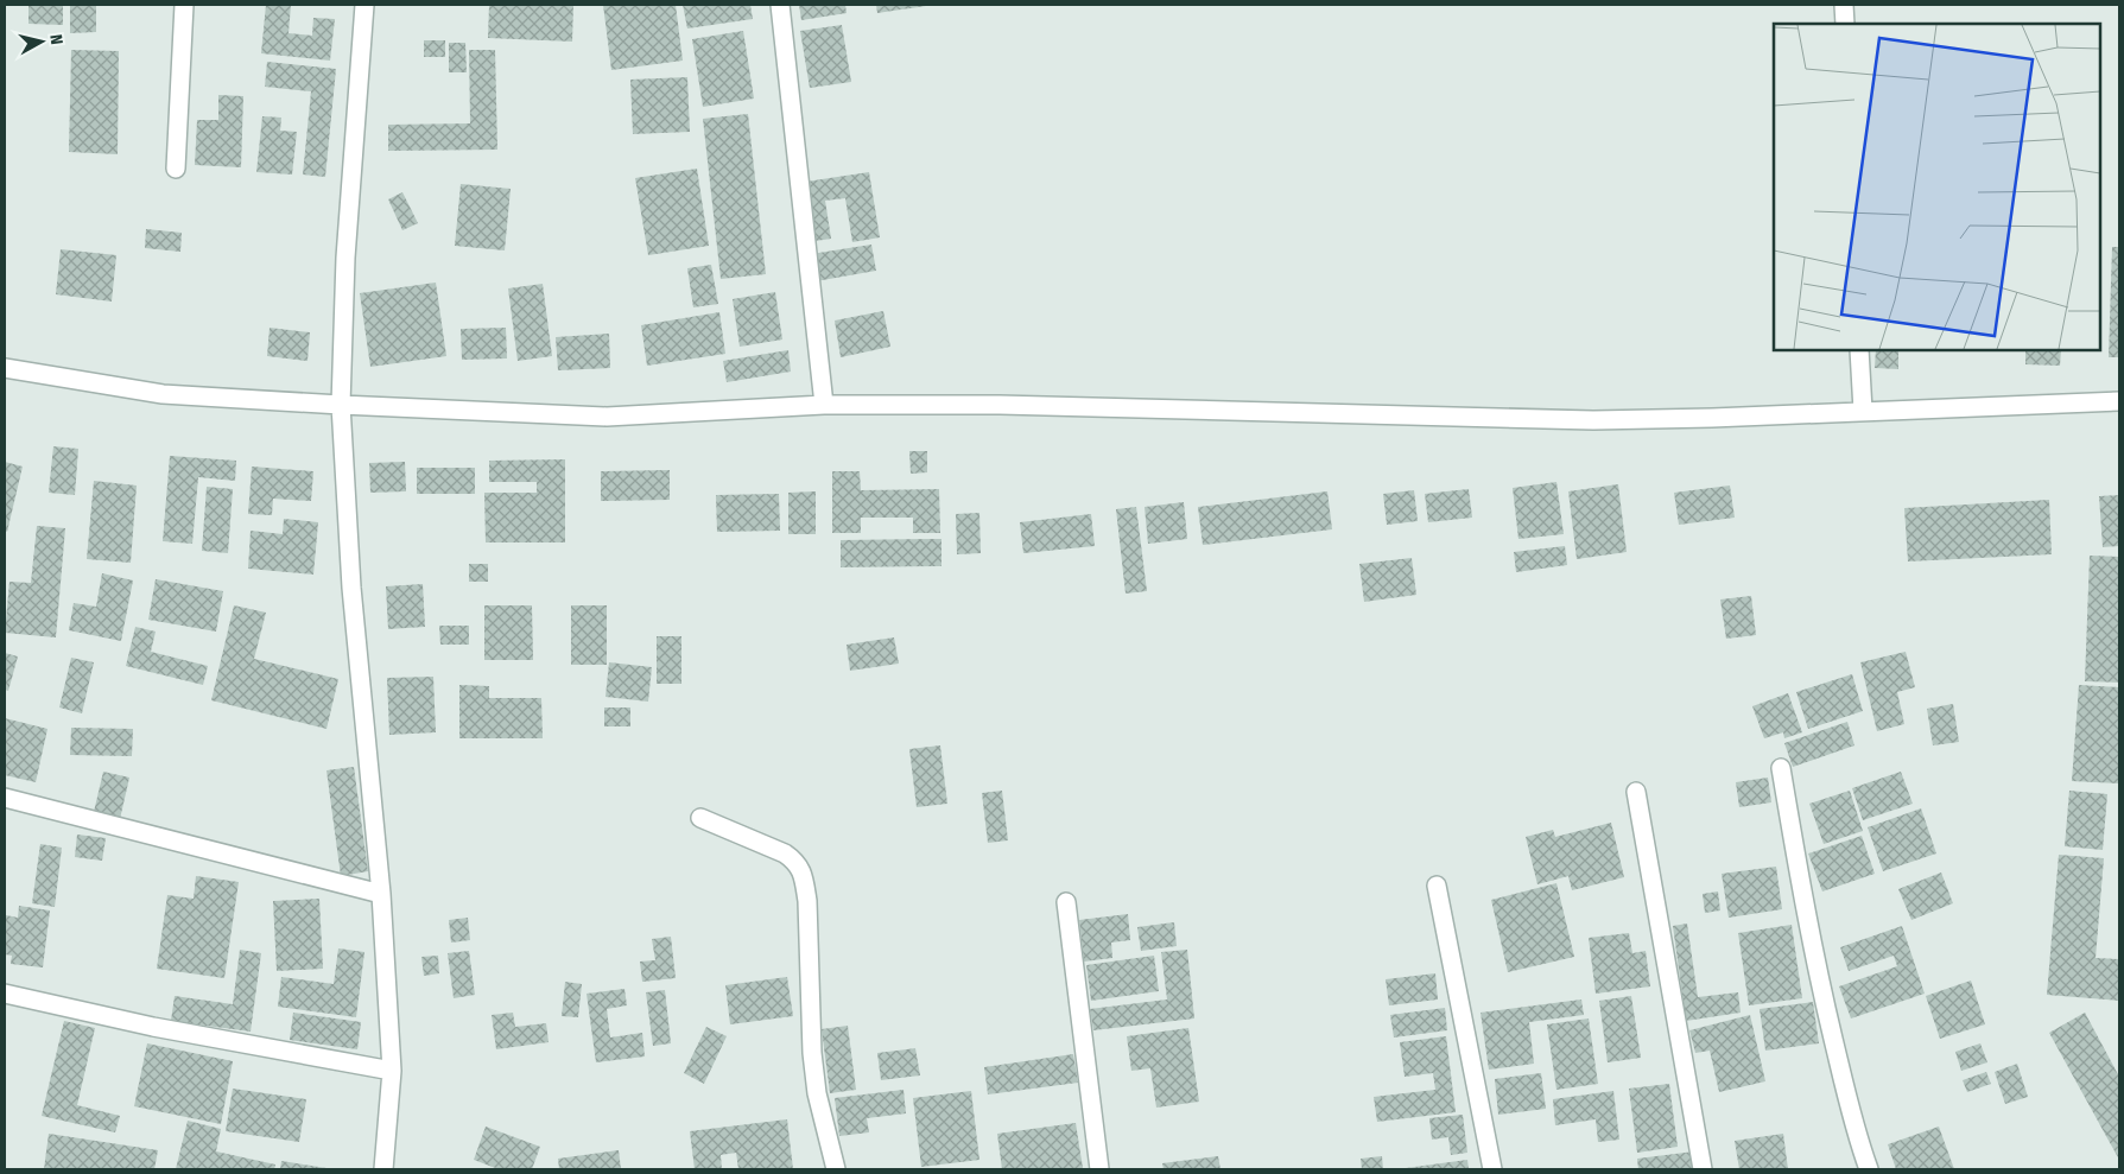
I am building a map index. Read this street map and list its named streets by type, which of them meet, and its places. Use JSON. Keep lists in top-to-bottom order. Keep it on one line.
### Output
{"north":"right"}
